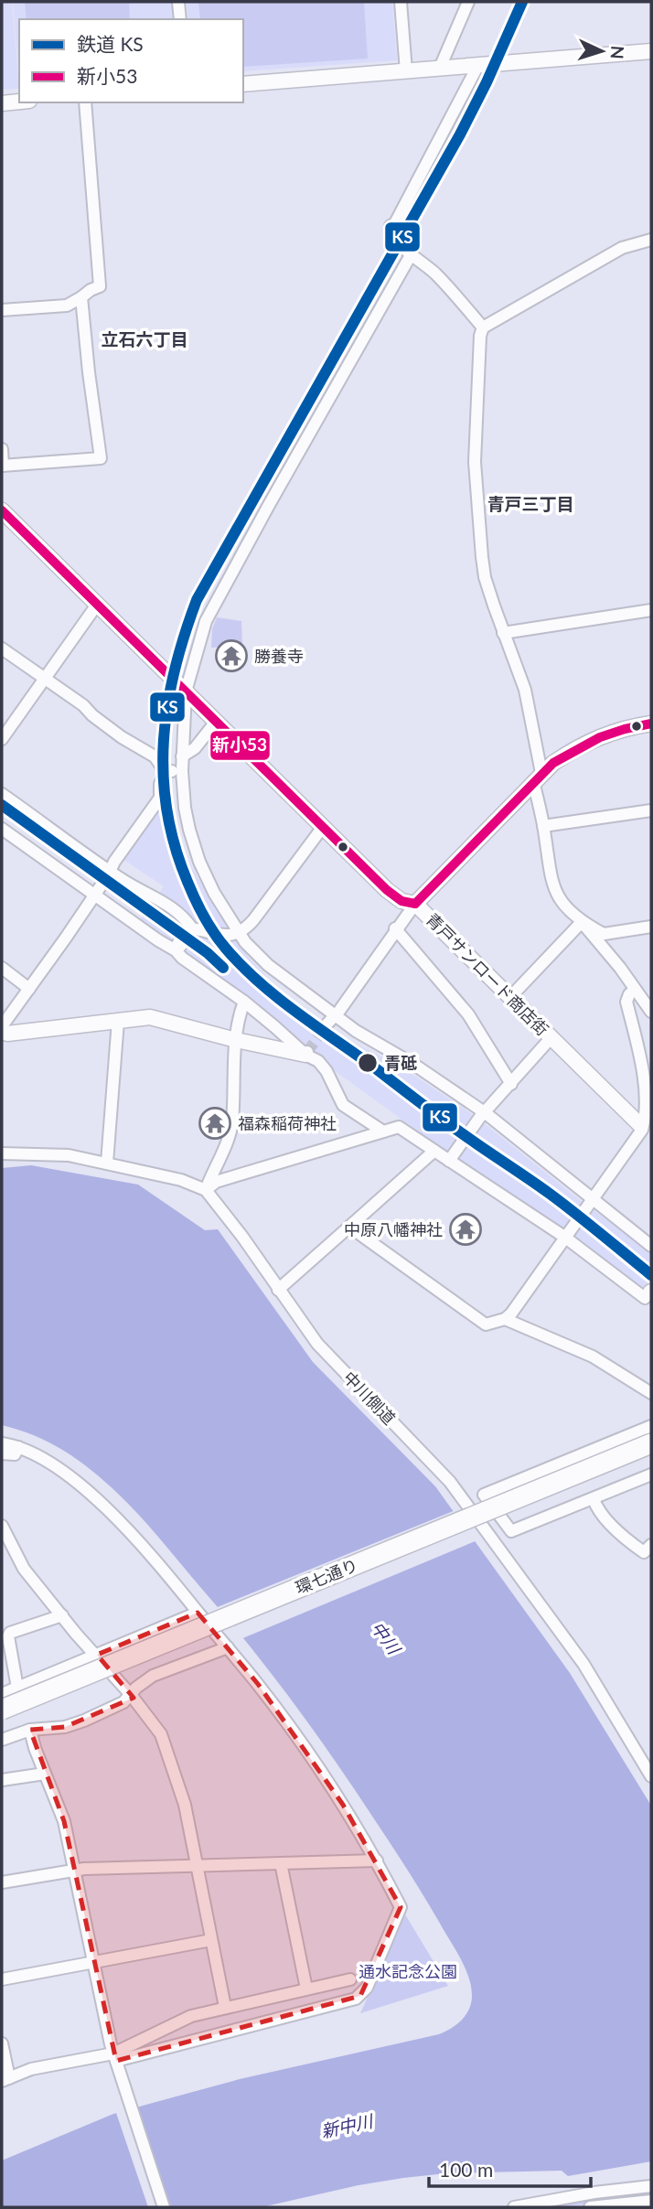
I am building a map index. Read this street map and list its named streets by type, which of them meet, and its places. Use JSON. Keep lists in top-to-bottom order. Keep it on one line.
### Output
{"streets":{"main road":["環七通り"],"street":["青戸サンロード商店街","中川側道"]},"districts":["立石六丁目","青戸三丁目"],"water":["中川","新中川"],"parks":["通水記念公園"],"places":{"temple":["勝養寺","福森稲荷神社","中原八幡神社"],"other":["青砥"]},"lines":["rail line KS","transit line 新小53"],"legend":["鉄道 KS","新小53"],"scale_bar":"100 m","north":"right"}
